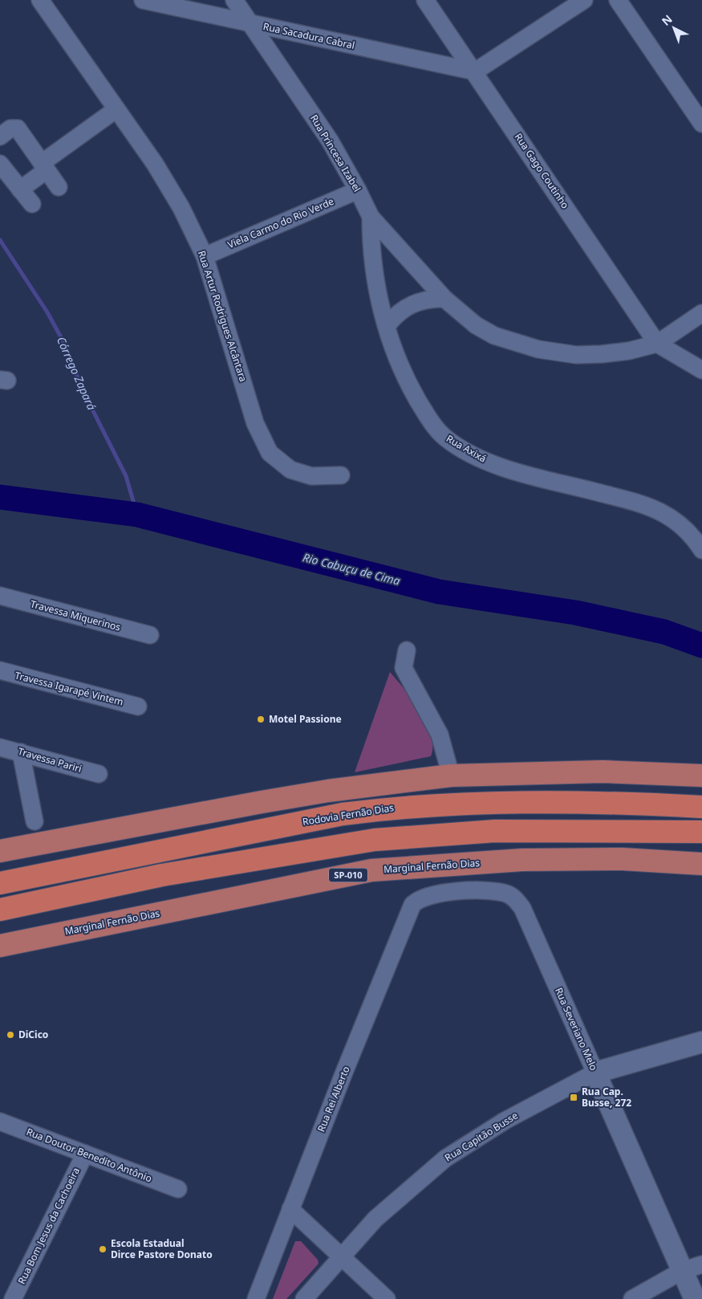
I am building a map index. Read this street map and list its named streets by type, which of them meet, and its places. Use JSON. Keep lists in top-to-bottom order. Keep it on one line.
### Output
{"streets":{"highway":["Rodovia Fernão Dias","Marginal Fernão Dias","SP-010"],"street":["Rua Sacadura Cabral","Rua Princesa Izabel","Rua Gago Coutinho","Viela Carmo do Rio Verde","Rua Artur Rodrigues Alcântara","Rua Axixá","Travessa Miquerinos","Travessa Igarapé Vintem","Travessa Pariri","Rua Severiano Melo","Rua Rei Alberto","Rua Capitão Busse","Rua Doutor Benedito Antônio","Rua Bom Jesus da Cachoeira"]},"crossings":[["Rua Sacadura Cabral","Rua Princesa Izabel"],["Rua Sacadura Cabral","Rua Gago Coutinho"],["Rua Princesa Izabel","Rua Gago Coutinho"],["Rua Princesa Izabel","Viela Carmo do Rio Verde"],["Rua Princesa Izabel","Rua Axixá"],["Viela Carmo do Rio Verde","Rua Artur Rodrigues Alcântara"],["Rua Severiano Melo","Rua Rei Alberto"],["Rua Severiano Melo","Rua Capitão Busse"],["Rua Doutor Benedito Antônio","Rua Bom Jesus da Cachoeira"]],"water":["Córrego Zapará","Rio Cabuçu de Cima"],"places":{"other":["Motel Passione","DiCico","Escola Estadual Dirce Pastore Donato"],"transit":["Rua Cap. Busse, 272"]},"north":"top left"}
